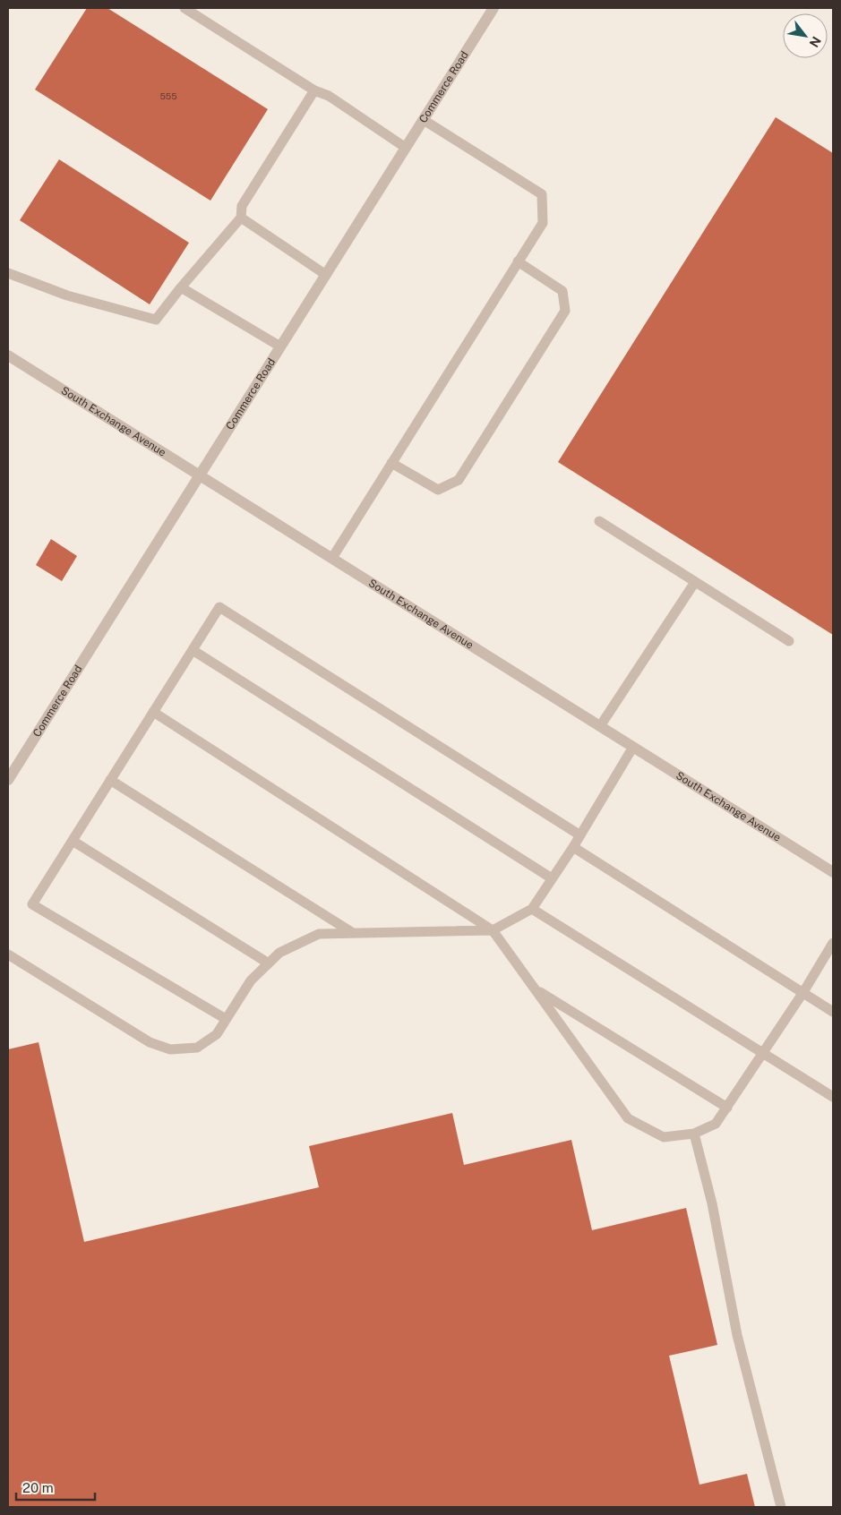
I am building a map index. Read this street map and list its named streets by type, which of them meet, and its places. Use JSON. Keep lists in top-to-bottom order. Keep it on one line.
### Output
{"streets":{"street":["Commerce Road","South Exchange Avenue"]},"crossings":[["Commerce Road","South Exchange Avenue"]],"house_numbers":["555"],"scale_bar":"20 m","north":"bottom right"}
